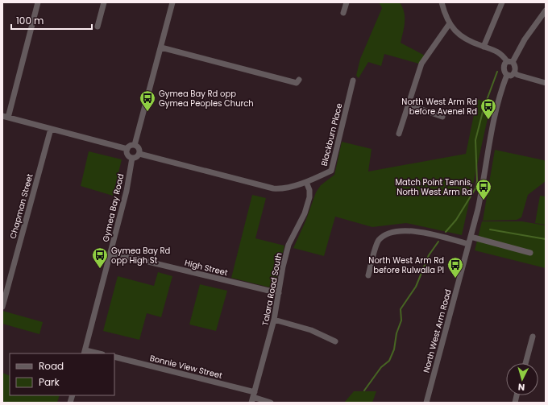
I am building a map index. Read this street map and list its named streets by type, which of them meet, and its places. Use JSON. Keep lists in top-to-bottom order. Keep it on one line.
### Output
{"streets":{"street":["Blackburn Place","Chapman Street","Gymea Bay Road","High Street","Talara Road South","North West Arm Road","Bonnie View Street"]},"crossings":[["Blackburn Place","Gymea Bay Road"],["Blackburn Place","Talara Road South"],["Gymea Bay Road","High Street"],["High Street","Talara Road South"],["Talara Road South","Bonnie View Street"]],"places":{"bus stop":["Gymea Bay Rd opp Gymea Peoples Church","North West Arm Rd before Avenel Rd","Match Point Tennis, North West Arm Rd","Gymea Bay Rd opp High St","North West Arm Rd before Rulwalla Pl"]},"legend":["Road","Park"],"scale_bar":"100 m","north":"bottom"}
